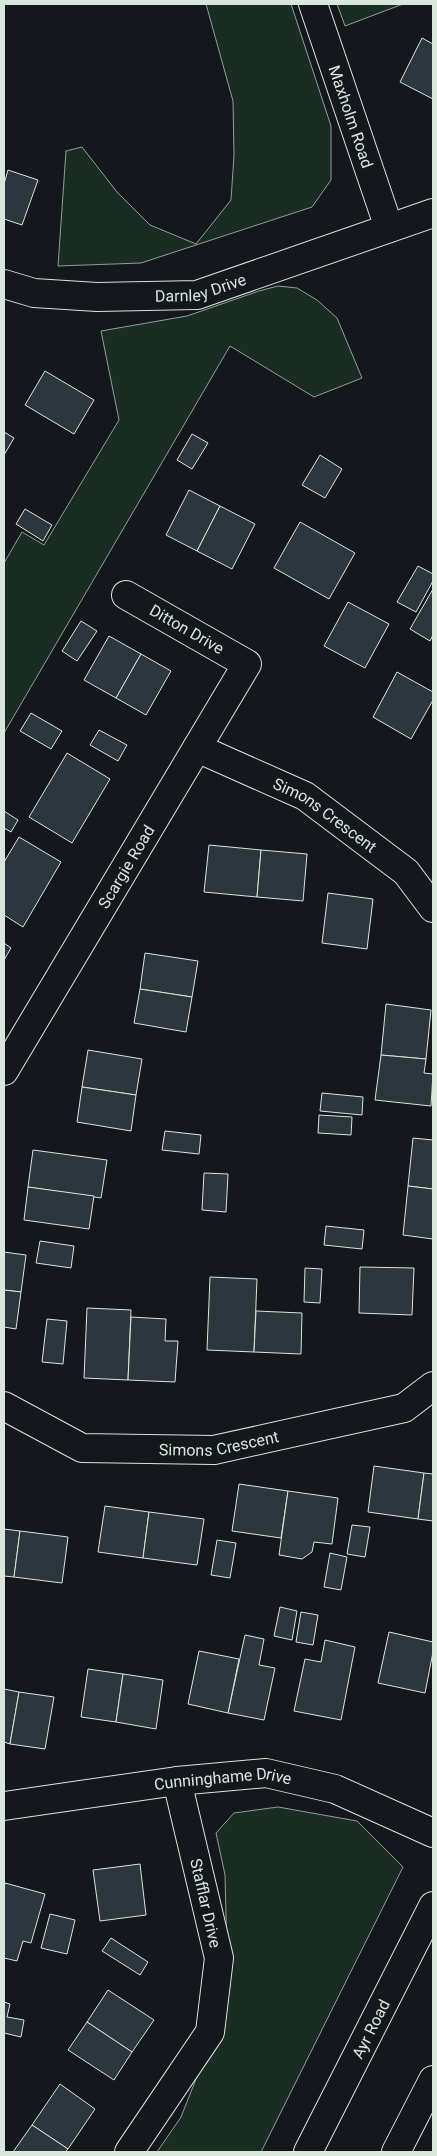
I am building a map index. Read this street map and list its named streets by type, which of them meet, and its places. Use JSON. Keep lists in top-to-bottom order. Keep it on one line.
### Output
{"streets":{"street":["Maxholm Road","Darnley Drive","Ditton Drive","Simons Crescent","Scargie Road","Cunninghame Drive","Stafflar Drive","Ayr Road"]},"crossings":[["Maxholm Road","Darnley Drive"],["Ditton Drive","Scargie Road"],["Simons Crescent","Scargie Road"],["Cunninghame Drive","Stafflar Drive"]]}
